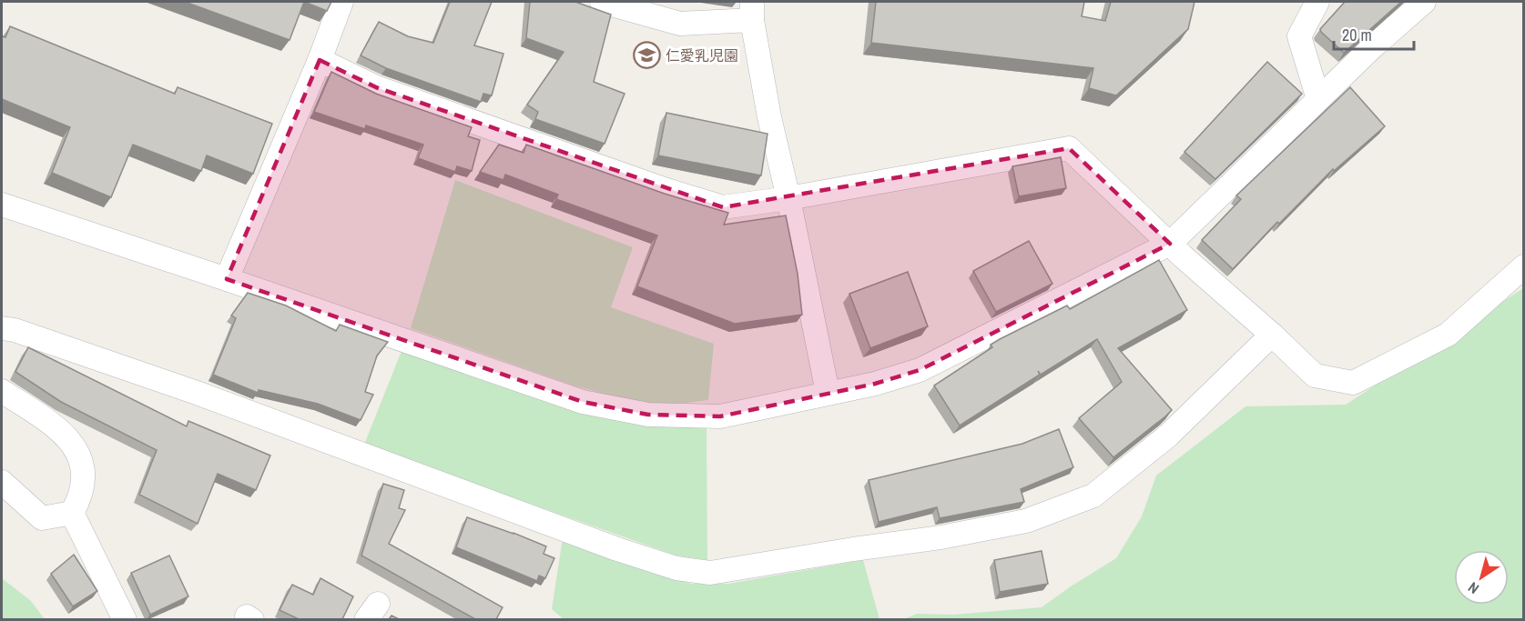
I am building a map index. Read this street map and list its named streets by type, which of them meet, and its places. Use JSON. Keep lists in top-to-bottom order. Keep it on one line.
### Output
{"places":{"school or university":["仁愛乳児園"]},"scale_bar":"20 m","north":"bottom left"}
